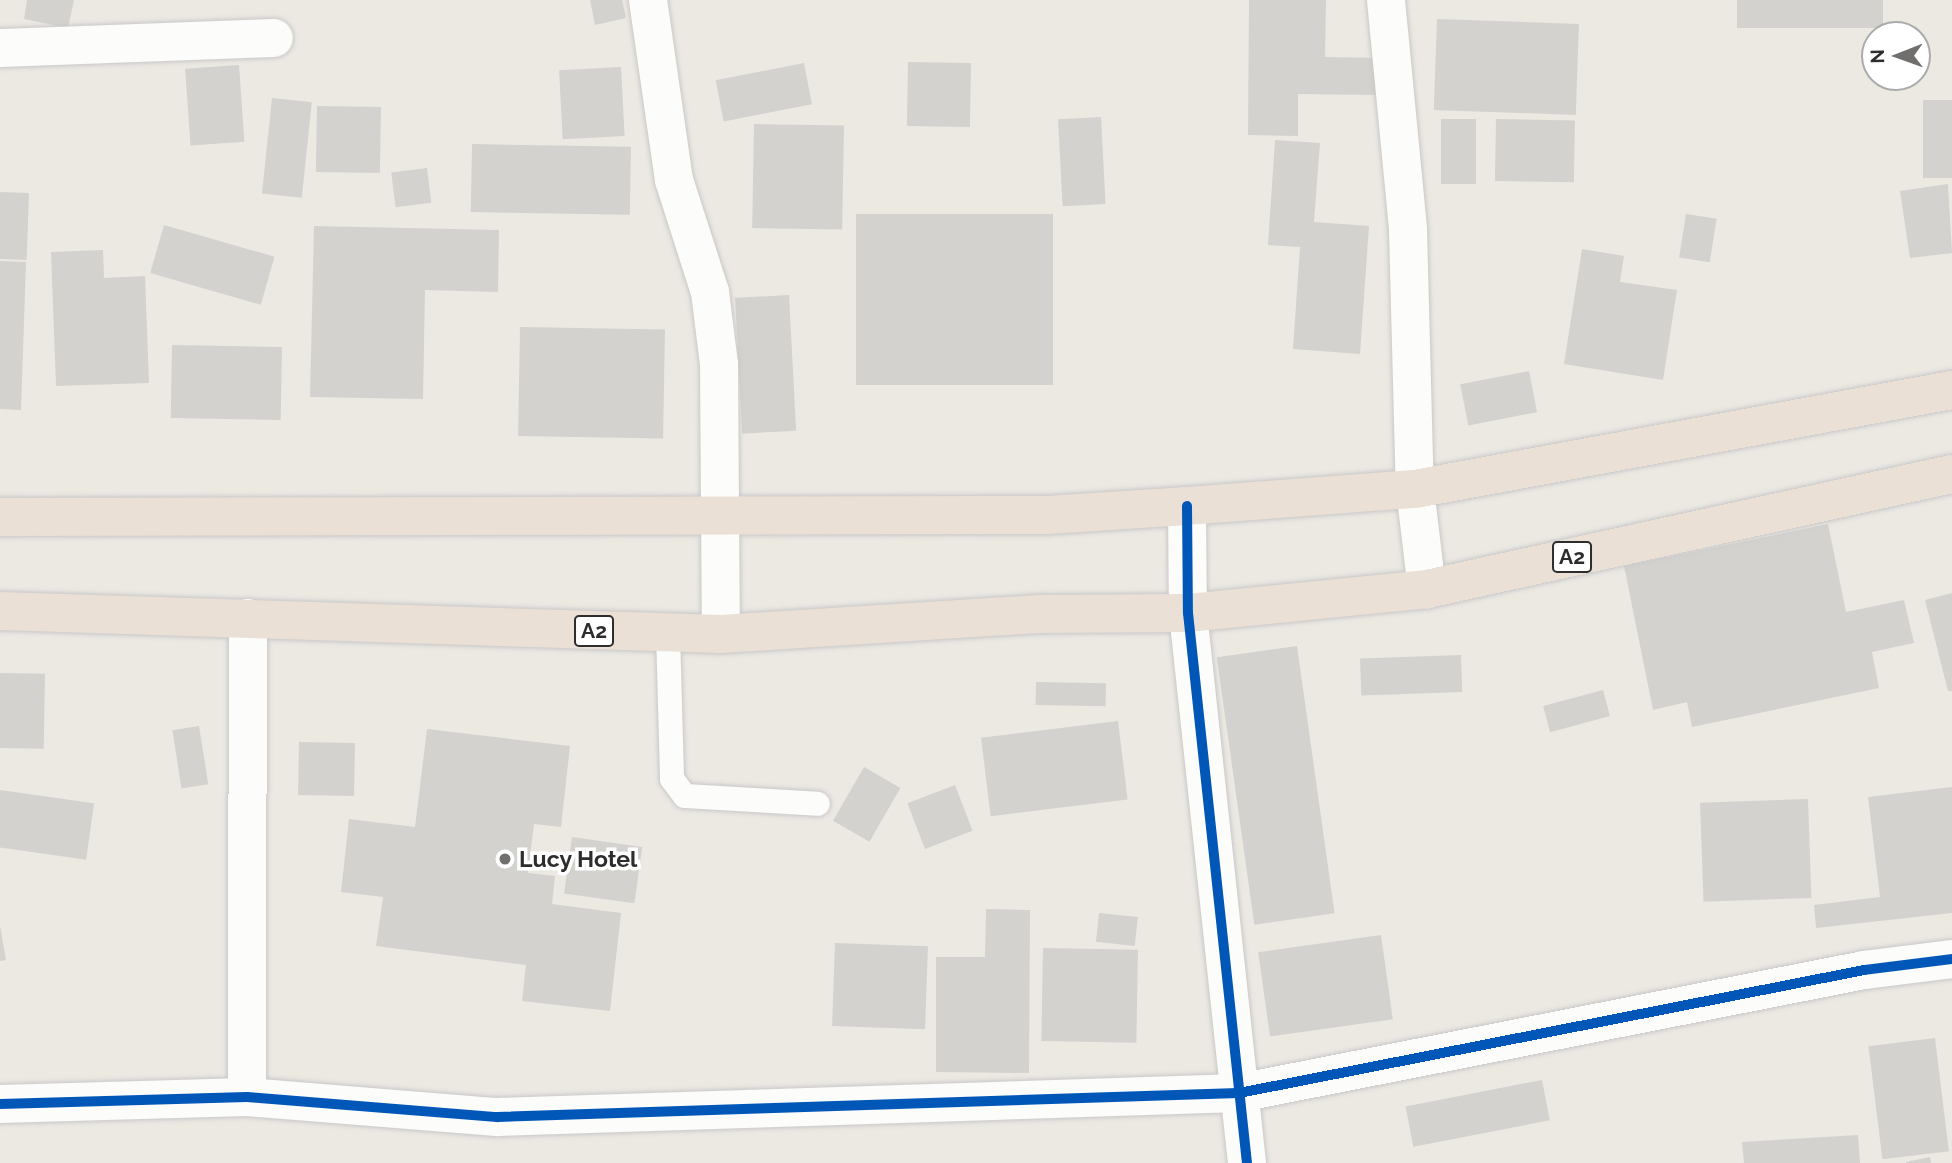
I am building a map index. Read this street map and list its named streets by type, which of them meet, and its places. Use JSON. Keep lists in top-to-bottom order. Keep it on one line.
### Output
{"streets":{"highway":["A2"]},"places":["Lucy Hotel"],"north":"left"}
